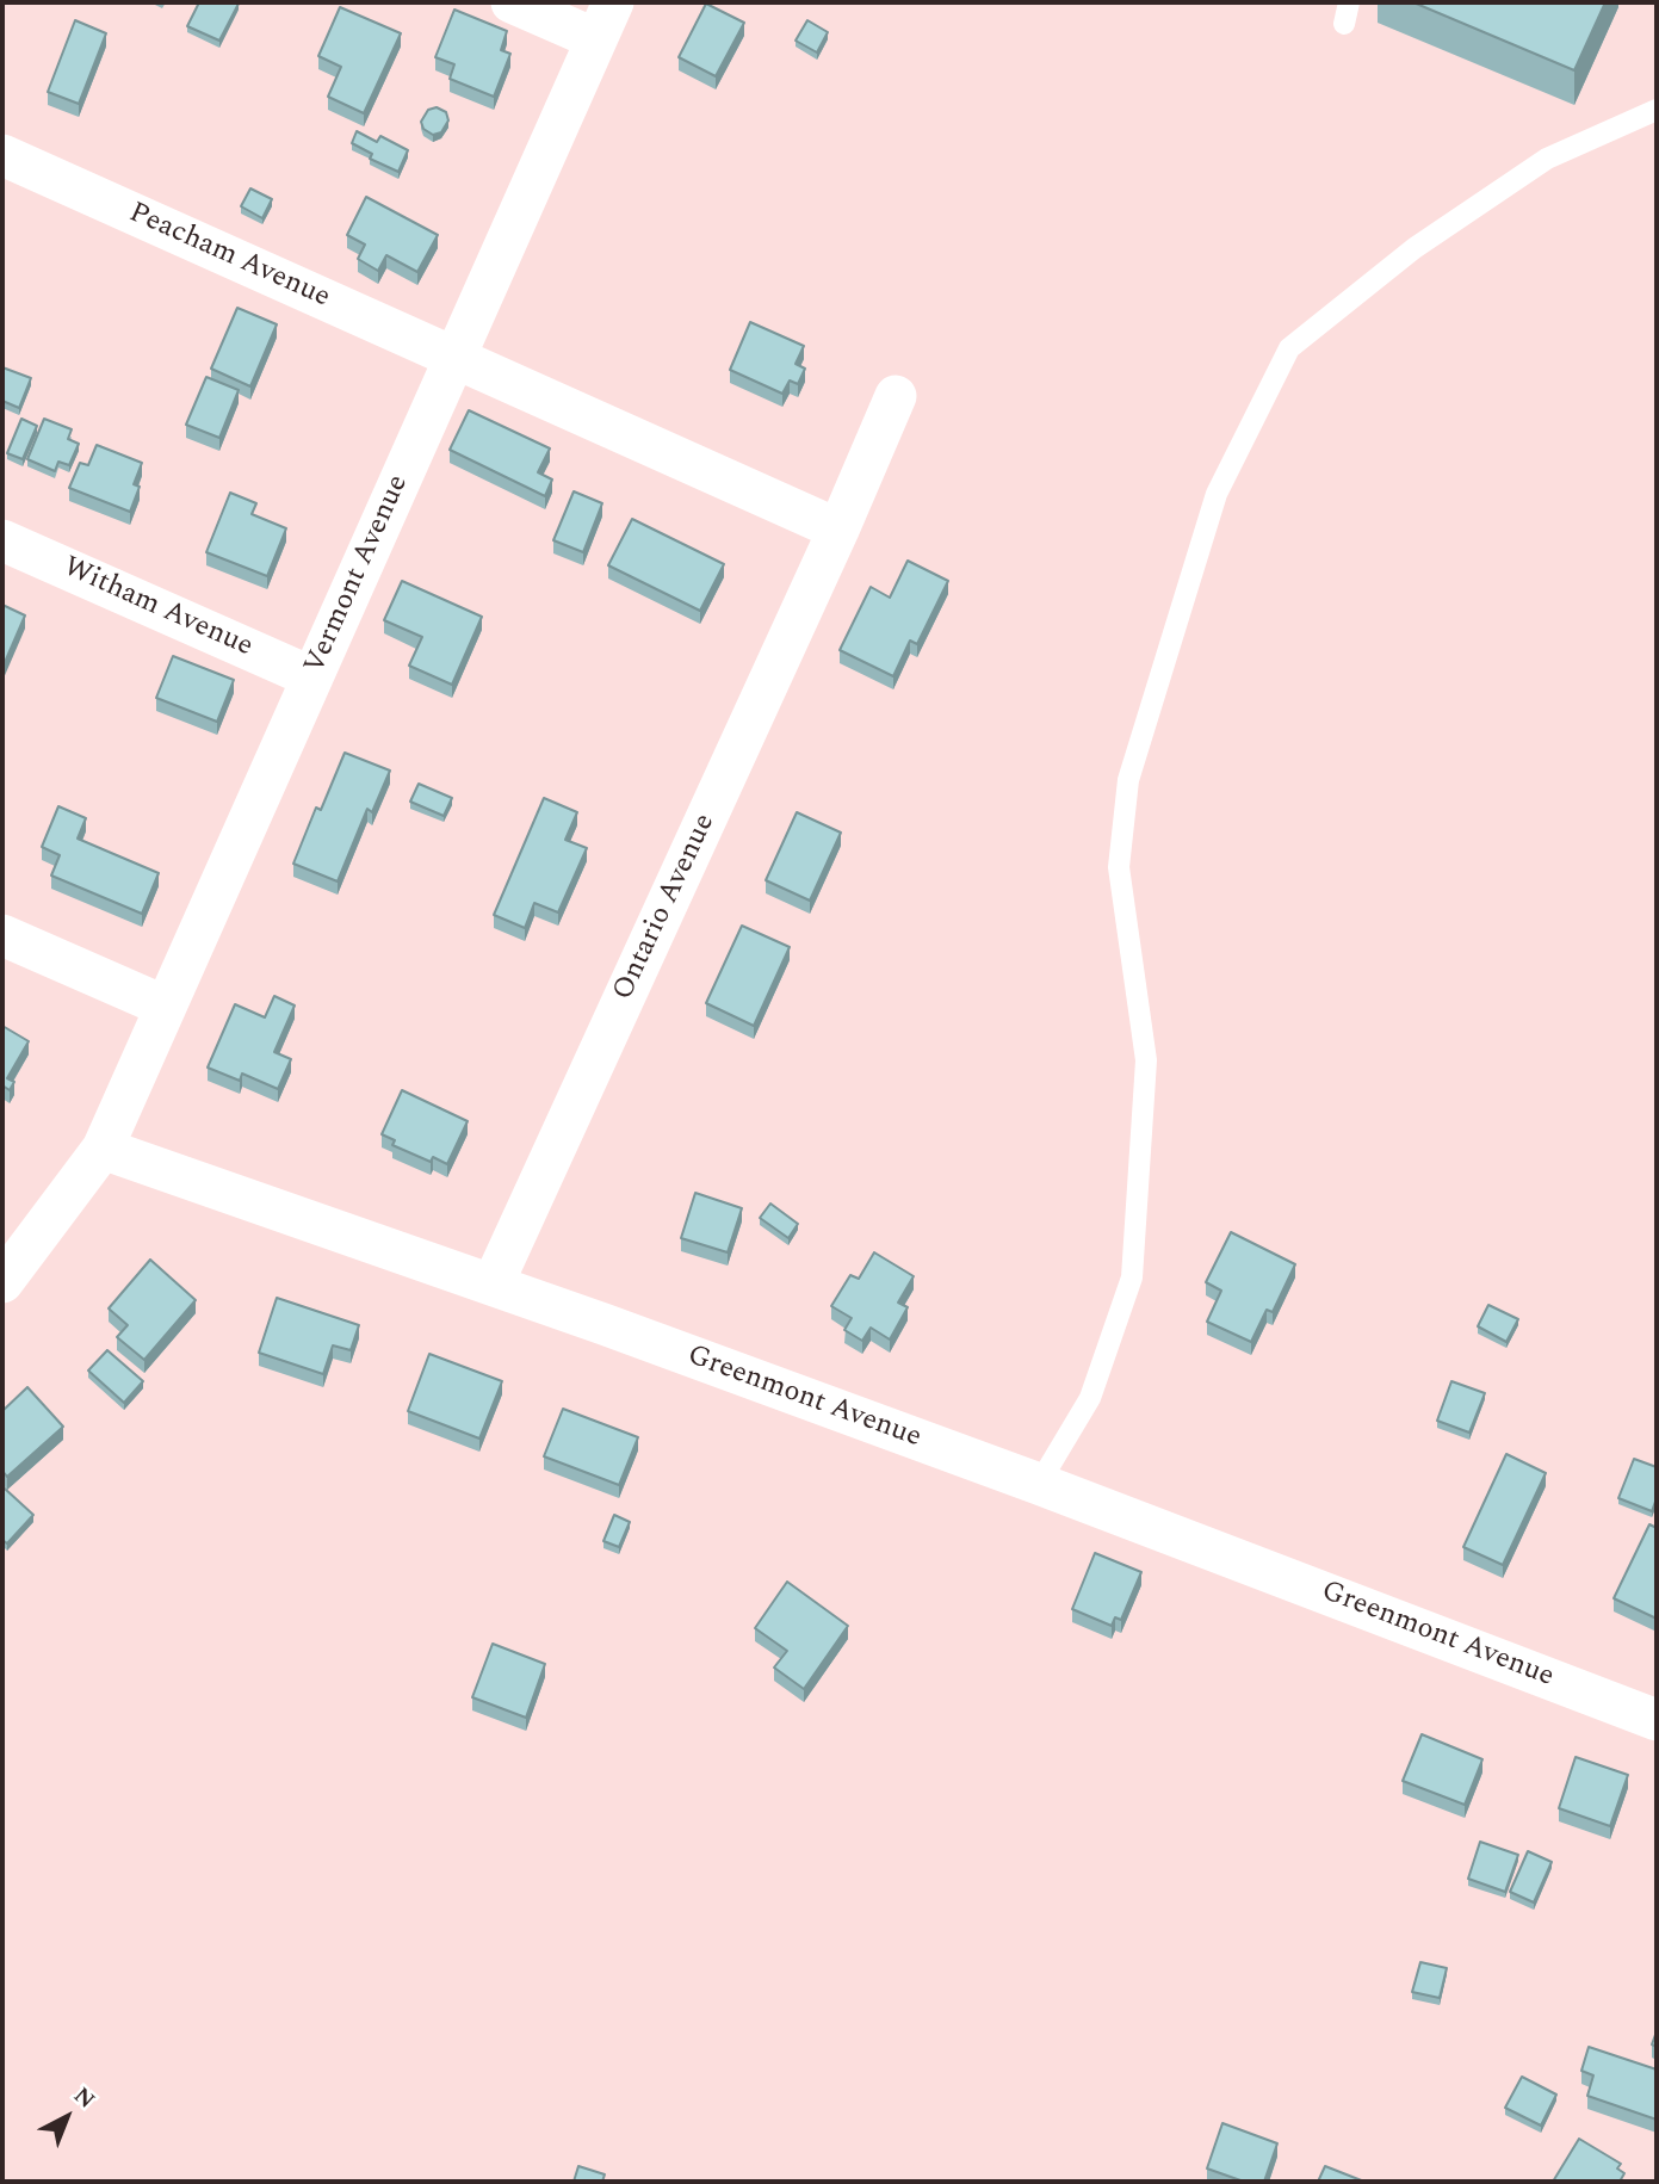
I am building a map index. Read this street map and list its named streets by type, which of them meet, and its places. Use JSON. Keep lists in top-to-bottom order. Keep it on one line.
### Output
{"streets":{"street":["Peacham Avenue","Vermont Avenue","Witham Avenue","Ontario Avenue","Greenmont Avenue"]},"crossings":[["Peacham Avenue","Vermont Avenue"],["Vermont Avenue","Witham Avenue"],["Vermont Avenue","Greenmont Avenue"],["Ontario Avenue","Greenmont Avenue"]],"north":"top right"}
